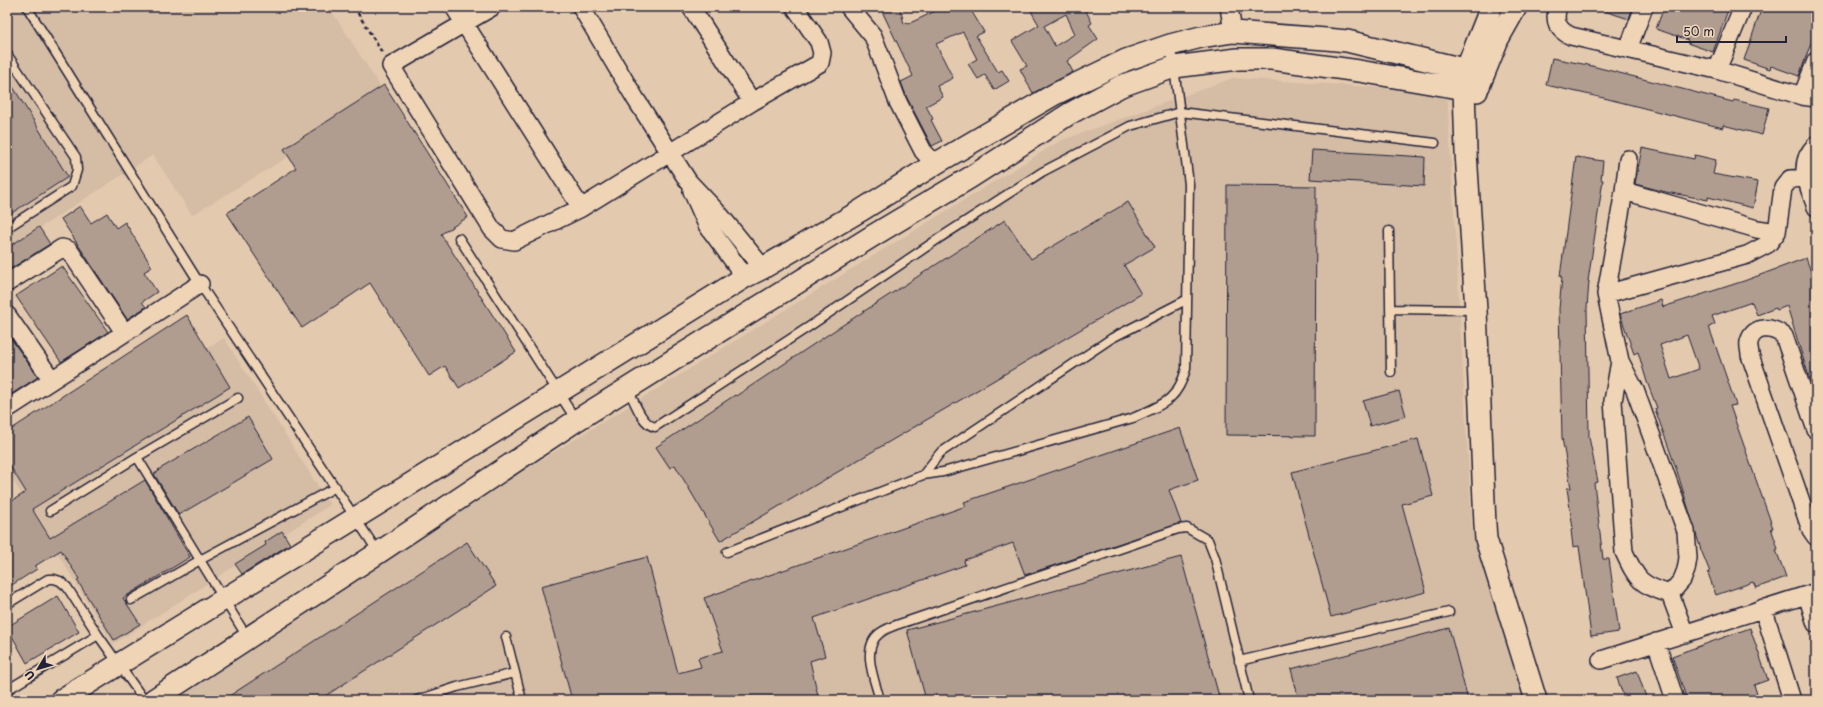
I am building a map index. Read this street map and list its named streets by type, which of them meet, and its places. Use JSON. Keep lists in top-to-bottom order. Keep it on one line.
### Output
{"scale_bar":"50 m","north":"bottom left"}
